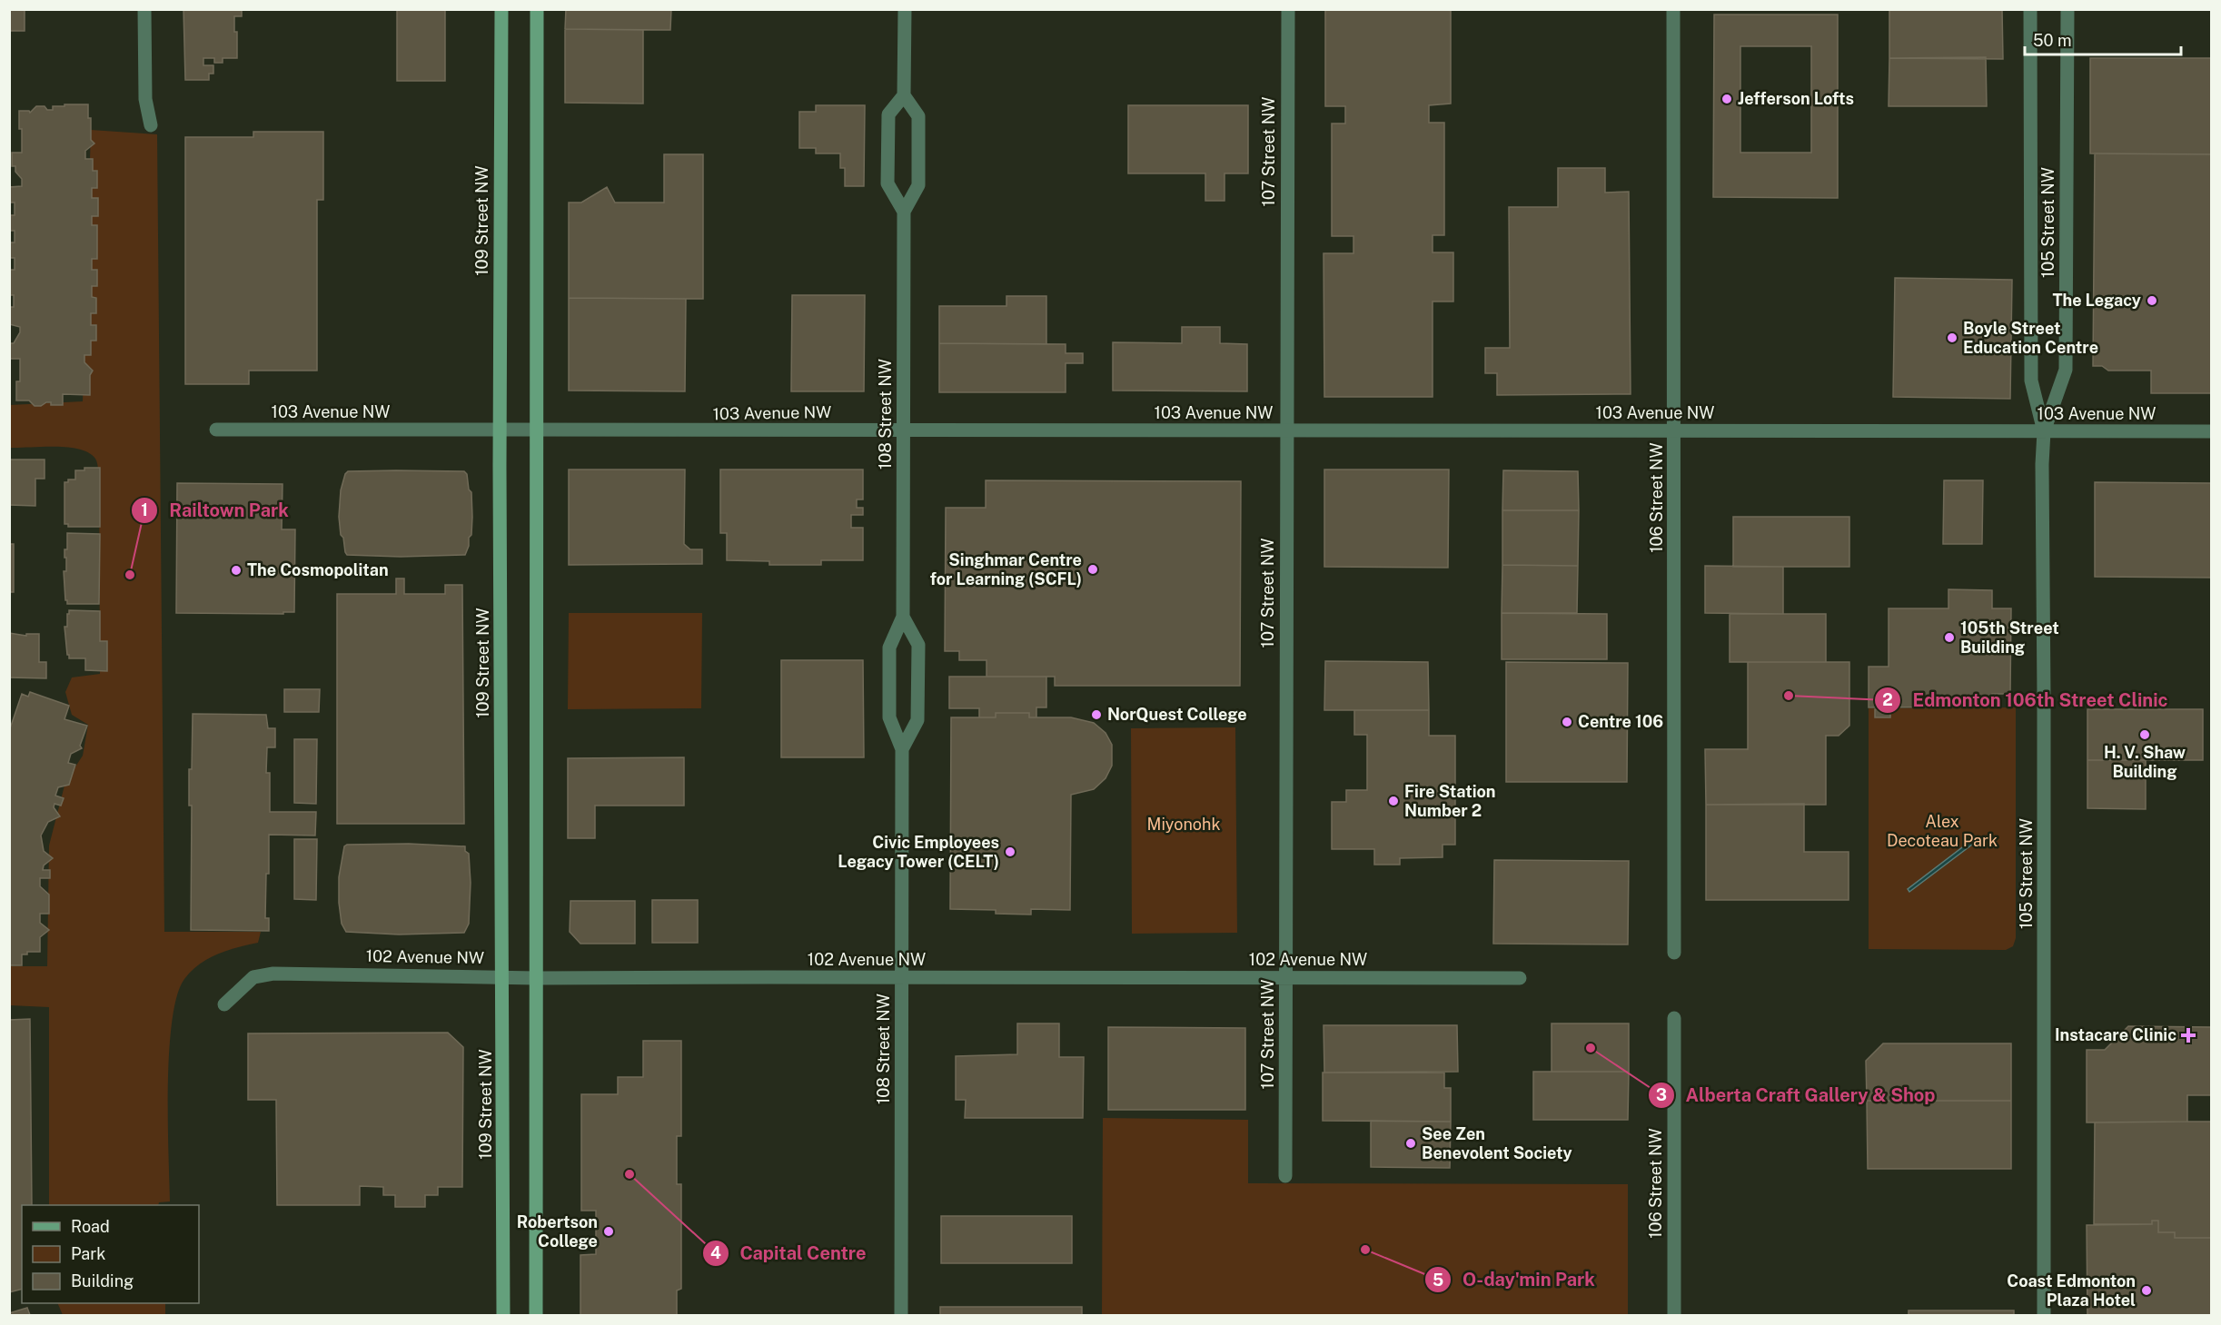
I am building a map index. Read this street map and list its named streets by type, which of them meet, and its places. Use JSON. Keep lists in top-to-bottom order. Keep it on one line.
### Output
{"streets":{"main road":["109 Street NW"],"street":["107 Street NW","105 Street NW","103 Avenue NW","108 Street NW","106 Street NW","102 Avenue NW"]},"crossings":[["107 Street NW","103 Avenue NW"],["107 Street NW","102 Avenue NW"],["109 Street NW","103 Avenue NW"],["109 Street NW","102 Avenue NW"],["105 Street NW","103 Avenue NW"],["103 Avenue NW","108 Street NW"],["103 Avenue NW","106 Street NW"],["108 Street NW","102 Avenue NW"]],"parks":["Alex Decoteau Park","Miyonohk"],"places":{"other":["Jefferson Lofts","The Legacy","Boyle Street Education Centre","Singhmar Centre for Learning (SCFL)","The Cosmopolitan","Railtown Park","105th Street Building","Edmonton 106th Street Clinic","NorQuest College","Centre 106","H. V. Shaw Building","Fire Station Number 2","Civic Employees Legacy Tower (CELT)","Alberta Craft Gallery & Shop","See Zen Benevolent Society","Capital Centre","Robertson College","O-day'min Park","Coast Edmonton Plaza Hotel"],"health":["Instacare Clinic"]},"legend":["Road","Park","Building"],"scale_bar":"50 m"}
